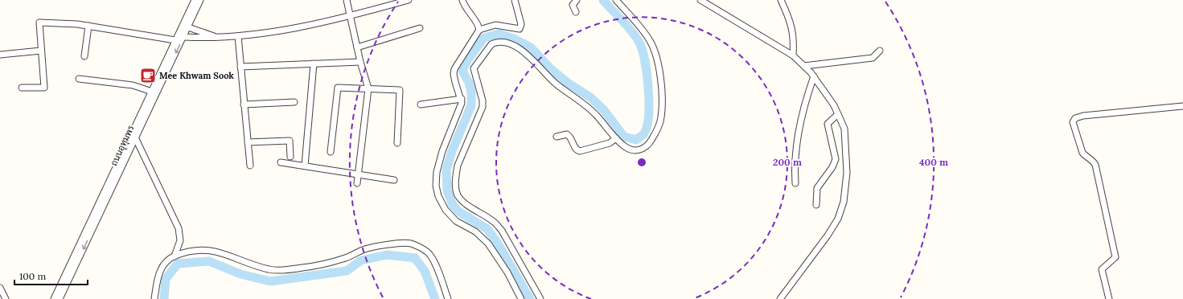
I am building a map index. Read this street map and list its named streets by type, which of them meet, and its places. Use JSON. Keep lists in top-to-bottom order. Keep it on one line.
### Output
{"streets":{"street":["ถนนอุทุมพร"]},"places":{"cafe":["Mee Khwam Sook"]},"scale_bar":"100 m","rings":["200 m","400 m"]}
